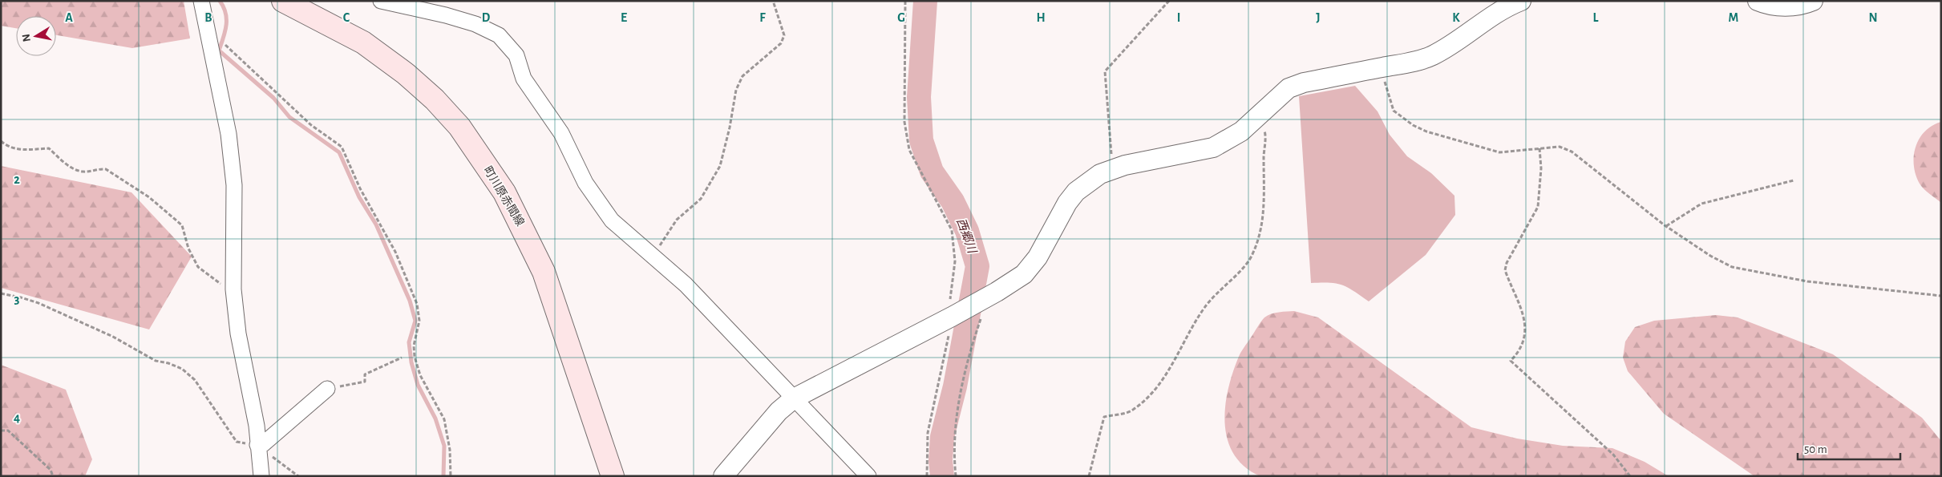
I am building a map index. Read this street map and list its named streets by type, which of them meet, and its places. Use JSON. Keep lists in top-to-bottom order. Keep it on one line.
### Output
{"streets":{"main road":["町川原赤間線"]},"water":["西郷川"],"scale_bar":"50 m","north":"left","grid":{"columns":["A","B","C","D","E","F","G","H","I","J","K","L","M","N"],"rows":["2","3","4"]}}
